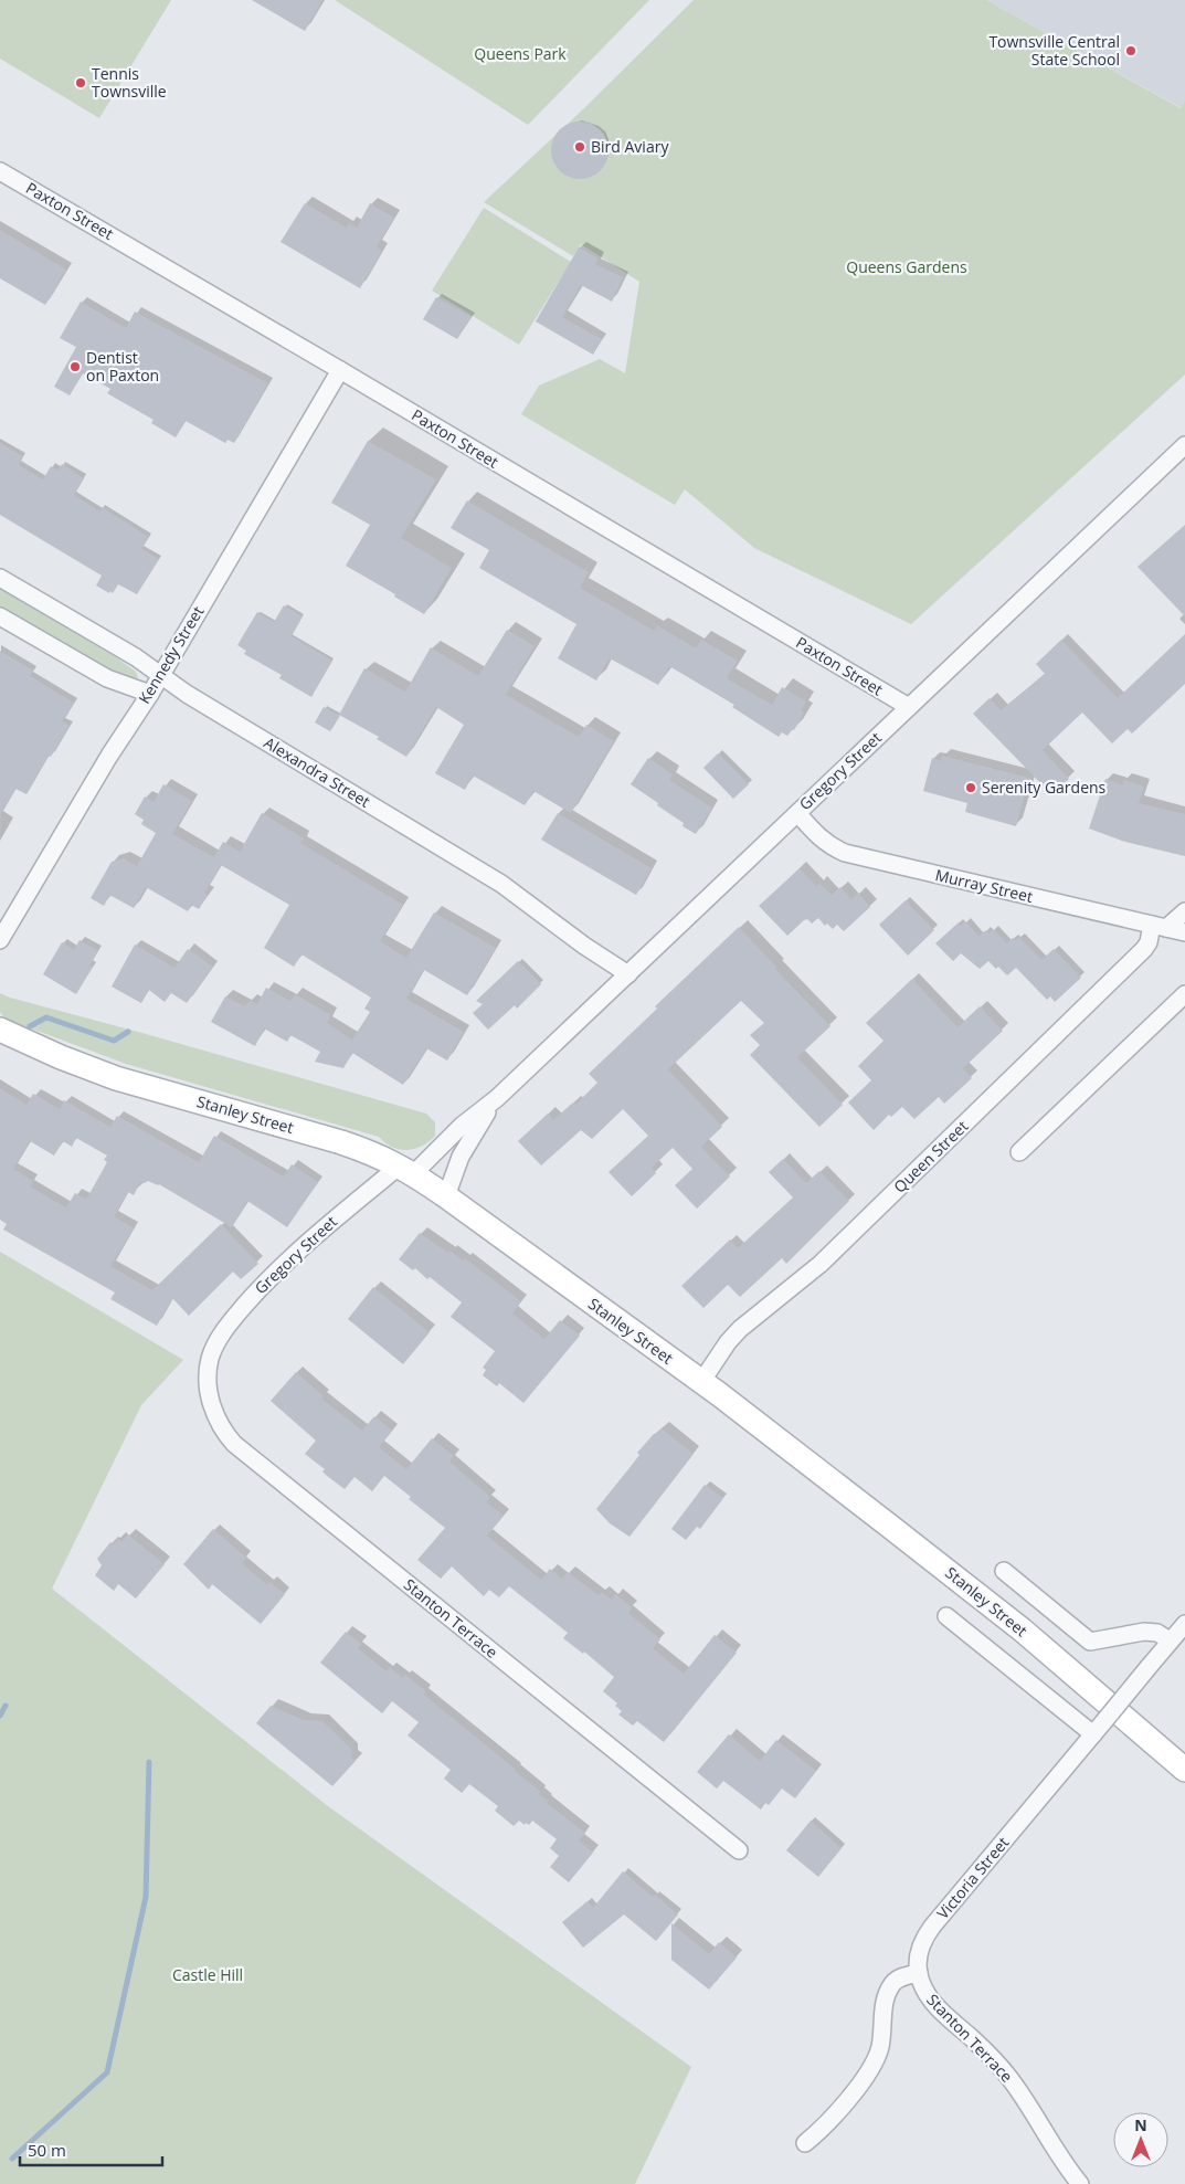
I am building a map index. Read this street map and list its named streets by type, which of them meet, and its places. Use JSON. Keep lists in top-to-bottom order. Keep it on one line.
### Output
{"streets":{"main road":["Stanley Street"],"street":["Paxton Street","Kennedy Street","Gregory Street","Alexandra Street","Murray Street","Queen Street","Stanton Terrace","Victoria Street"]},"crossings":[["Paxton Street","Kennedy Street"],["Paxton Street","Gregory Street"],["Kennedy Street","Alexandra Street"],["Gregory Street","Alexandra Street"],["Gregory Street","Murray Street"],["Gregory Street","Stanley Street"],["Gregory Street","Stanton Terrace"],["Murray Street","Queen Street"],["Stanley Street","Queen Street"],["Stanton Terrace","Victoria Street"]],"parks":["Queens Park","Queens Gardens","Castle Hill"],"places":["Townsville Central State School","Tennis Townsville","Bird Aviary","Dentist on Paxton","Serenity Gardens"],"scale_bar":"50 m","north":"top"}
